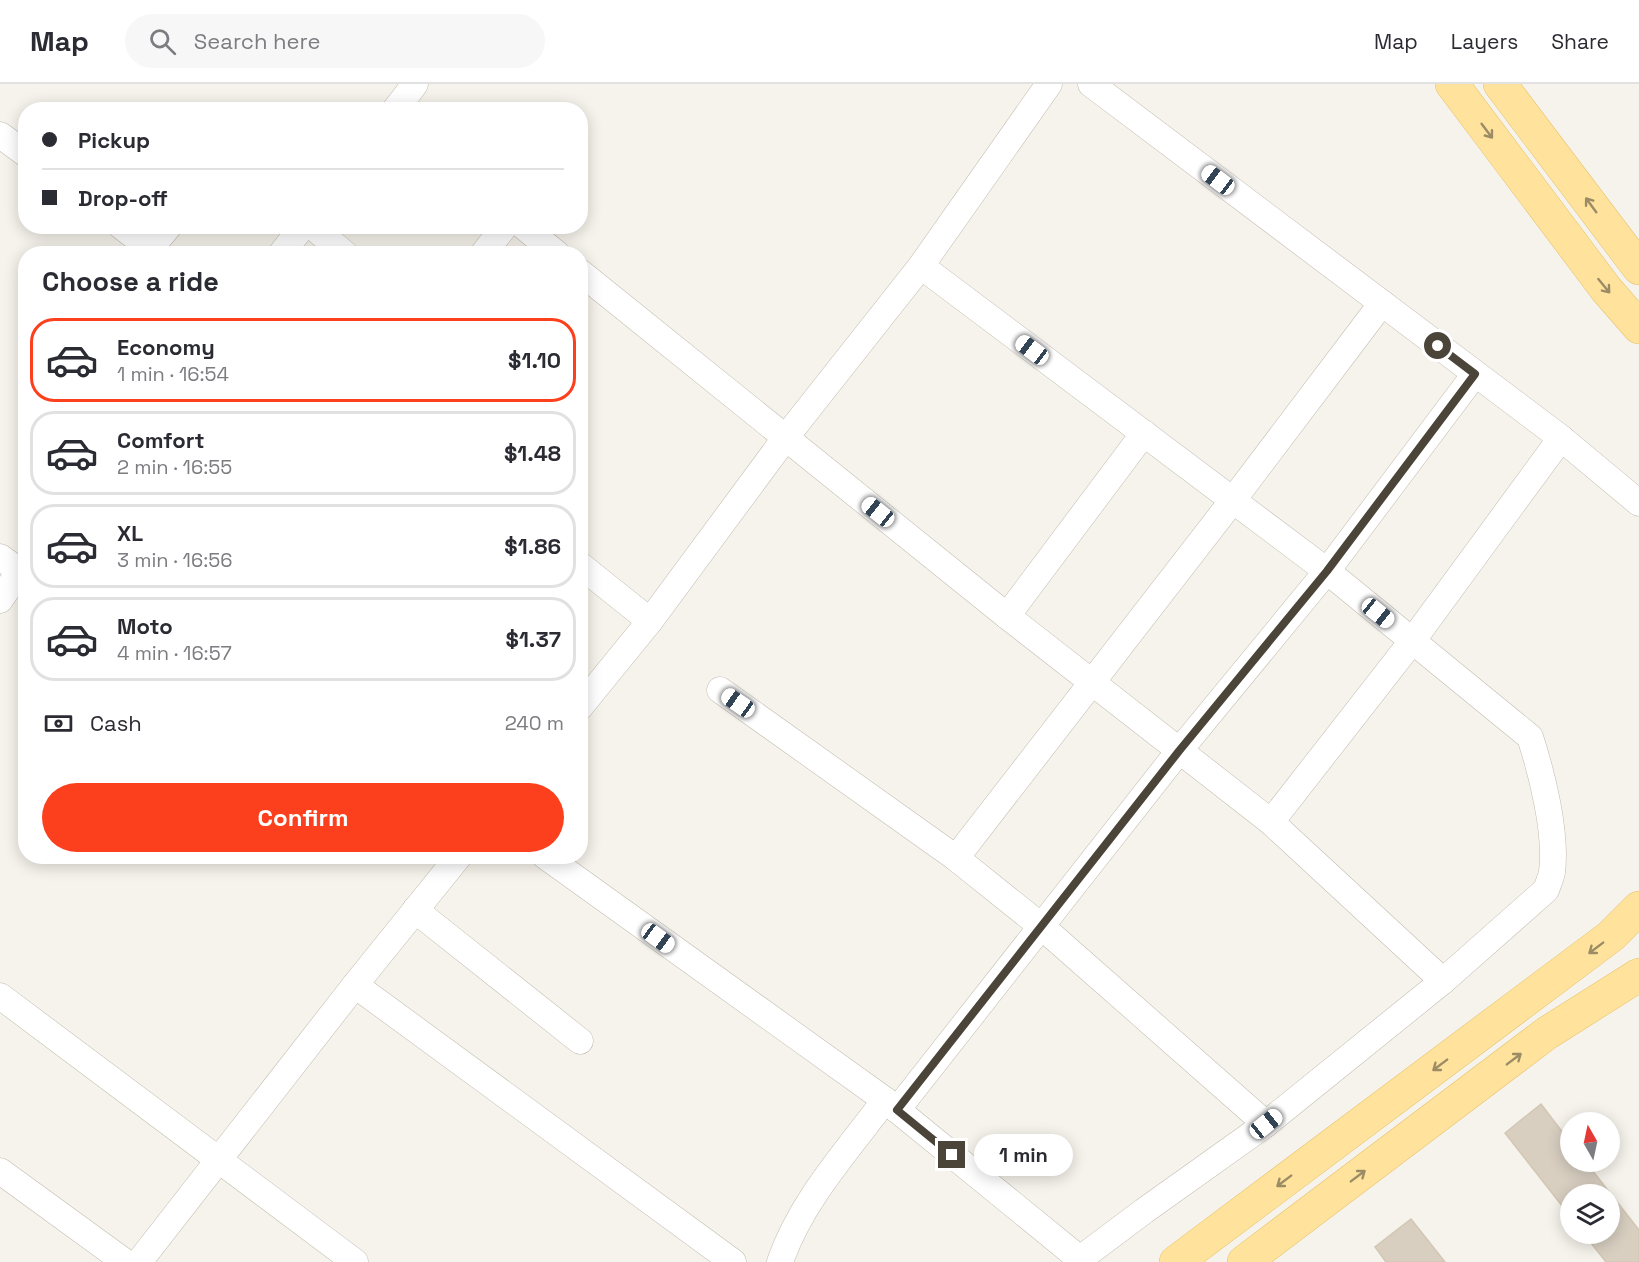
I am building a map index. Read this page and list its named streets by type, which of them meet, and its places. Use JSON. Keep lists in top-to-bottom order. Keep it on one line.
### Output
{"north":"top","page":{"header":"Map","search":"Search here","nav":["Map","Layers","Share"],"banner":["Pickup","Drop-off"],"heading":"Choose a ride","list":[{"name":"Economy","note":"1 min · 16:54","value":"$1.10"},{"name":"Comfort","note":"2 min · 16:55","value":"$1.48"},{"name":"XL","note":"3 min · 16:56","value":"$1.86"},{"name":"Moto","note":"4 min · 16:57","value":"$1.37"}],"pay":["Cash","240 m"],"buttons":"Confirm","bubble":"1 min"}}
